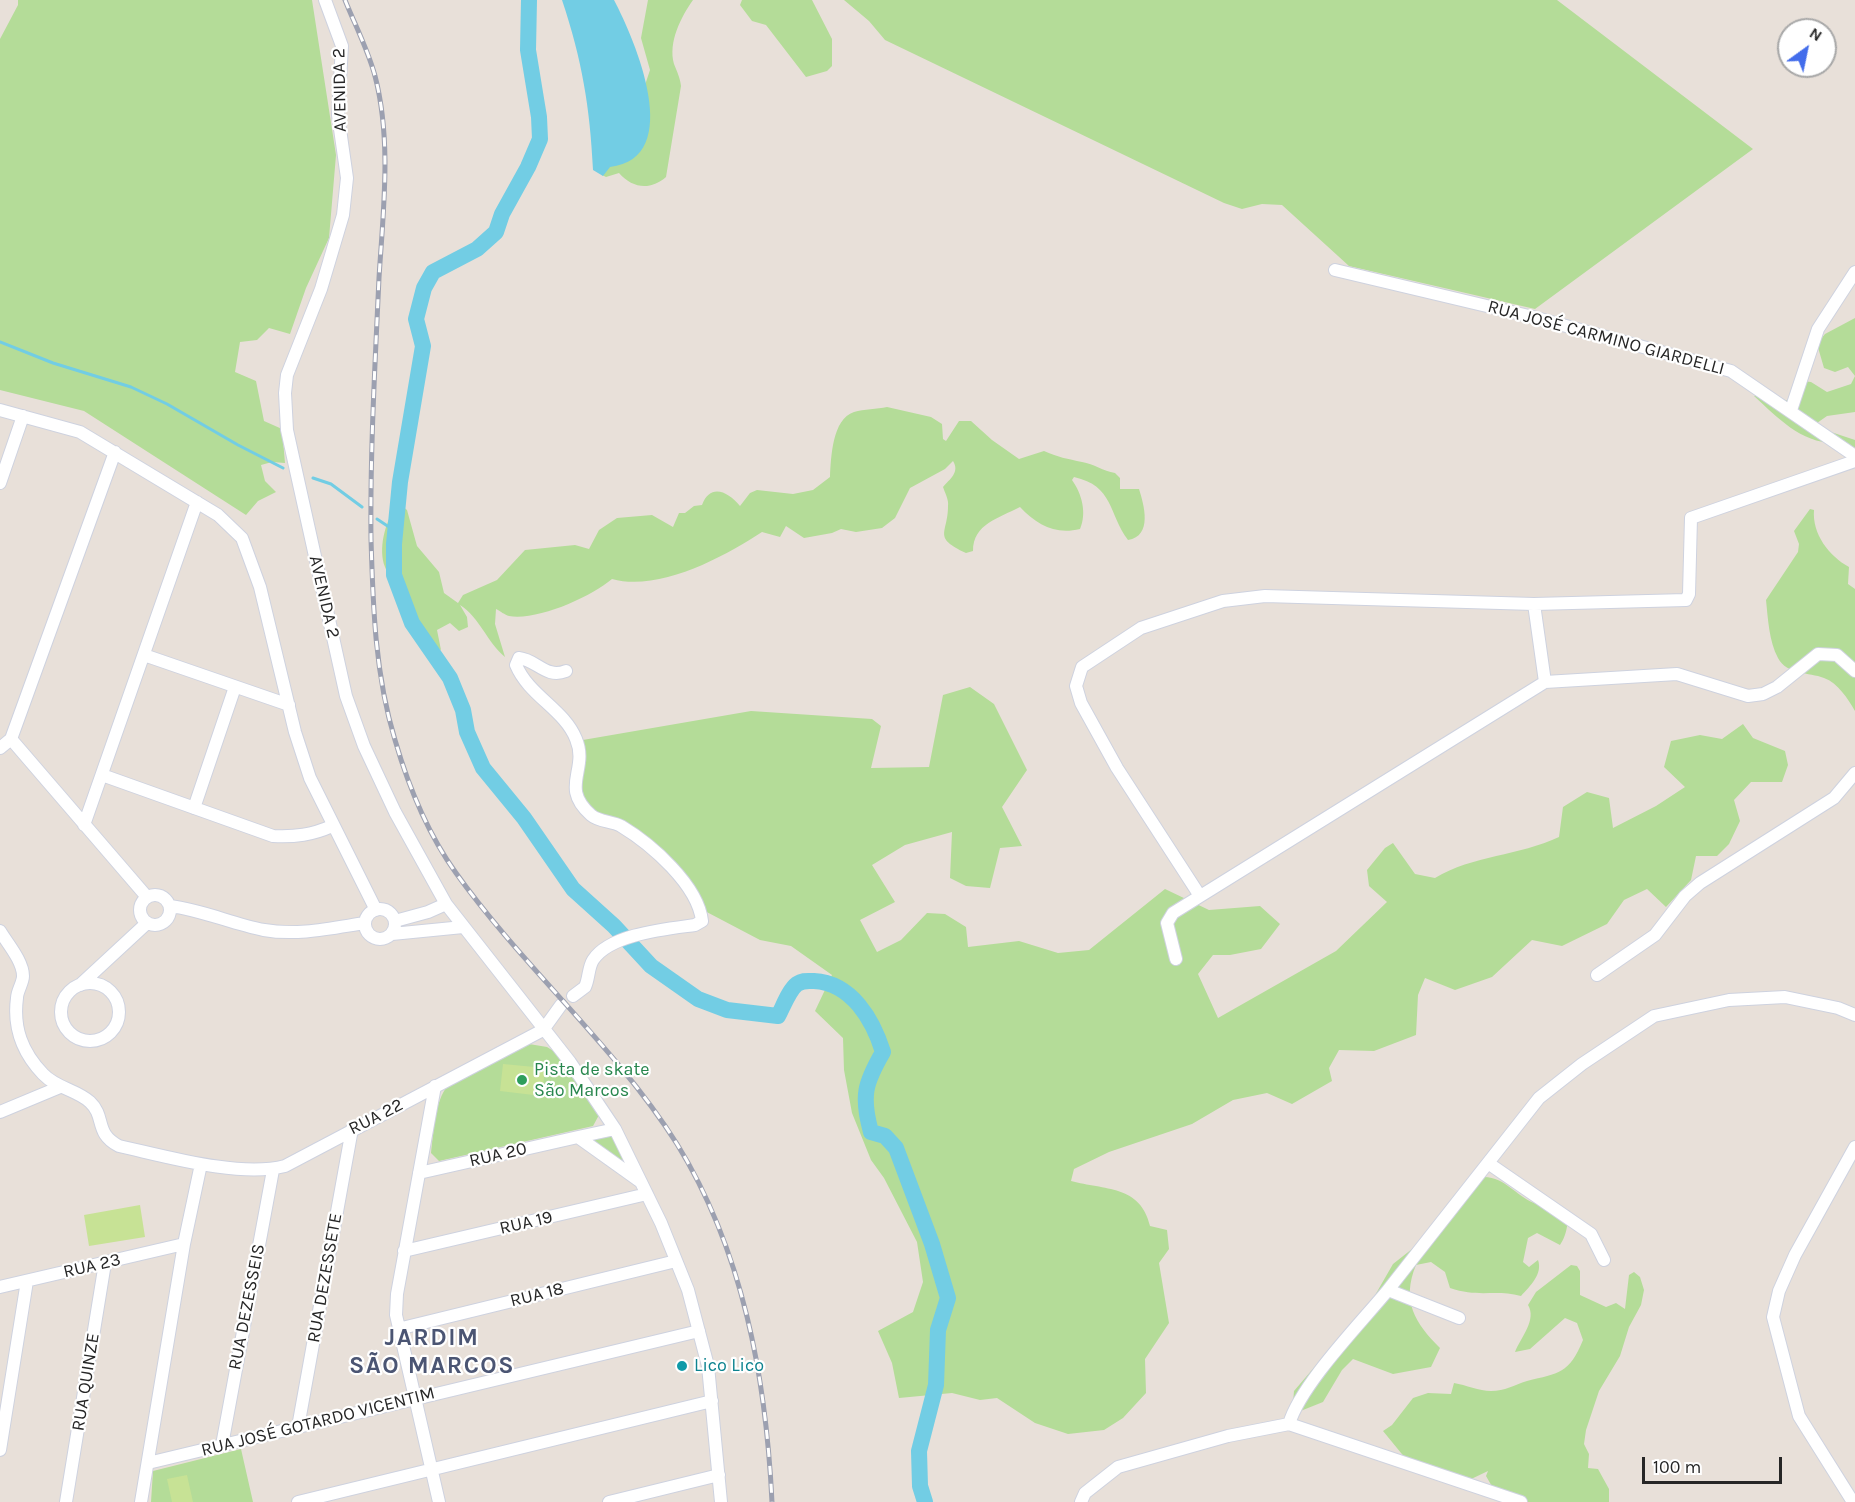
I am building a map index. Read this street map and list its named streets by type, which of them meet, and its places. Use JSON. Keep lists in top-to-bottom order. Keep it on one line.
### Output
{"streets":{"street":["AVENIDA 2","RUA JOSÉ CARMINO GIARDELLI","RUA 22","RUA 20","RUA 19","RUA 23","RUA DEZESSETE","RUA 18","RUA DEZESSEIS","RUA QUINZE","RUA JOSÉ GOTARDO VICENTIM"]},"crossings":[["AVENIDA 2","RUA 22"],["AVENIDA 2","RUA 20"],["AVENIDA 2","RUA 19"],["AVENIDA 2","RUA 18"],["AVENIDA 2","RUA JOSÉ GOTARDO VICENTIM"],["RUA 22","RUA DEZESSETE"],["RUA 22","RUA DEZESSEIS"],["RUA 23","RUA QUINZE"],["RUA DEZESSETE","RUA JOSÉ GOTARDO VICENTIM"],["RUA DEZESSEIS","RUA JOSÉ GOTARDO VICENTIM"]],"districts":["JARDIM SÃO MARCOS"],"places":["Pista de skate São Marcos","Lico Lico"],"scale_bar":"100 m","north":"top right"}
